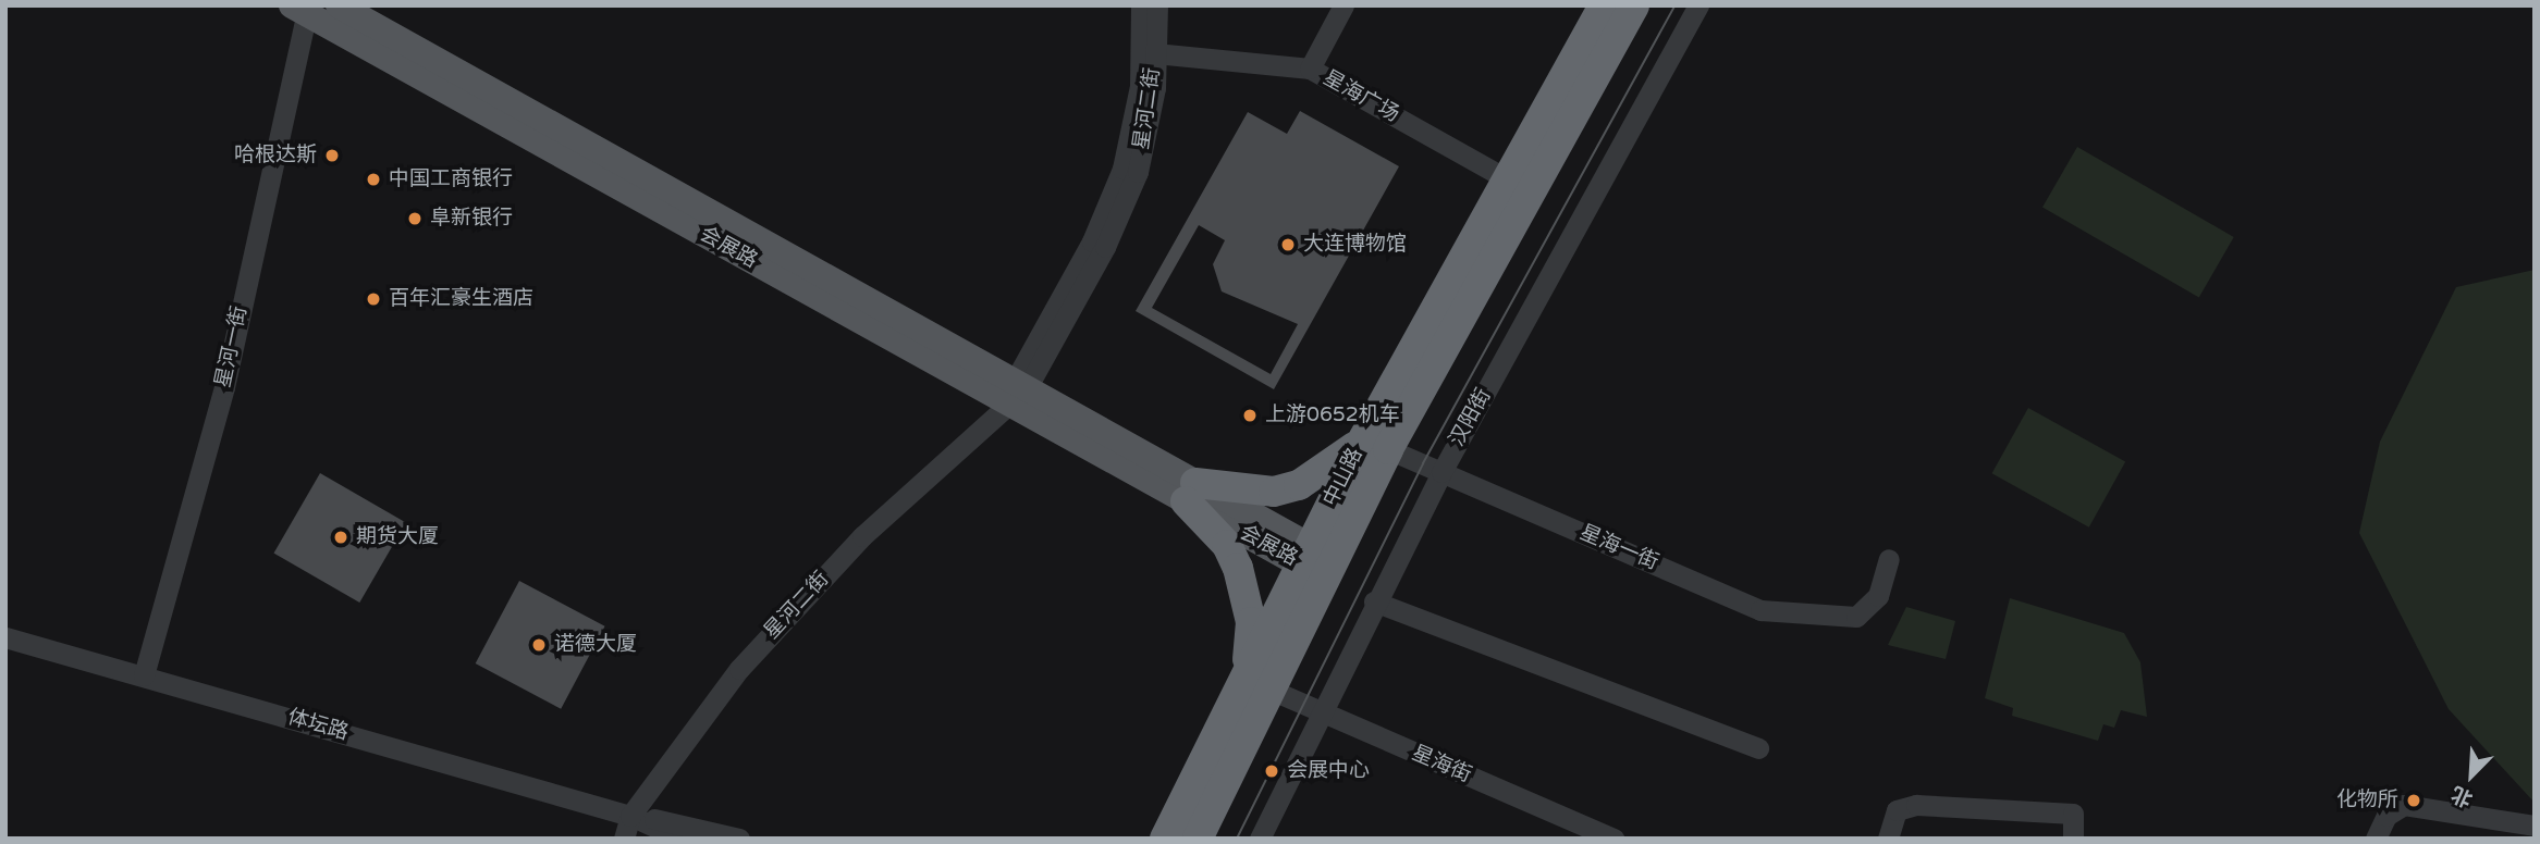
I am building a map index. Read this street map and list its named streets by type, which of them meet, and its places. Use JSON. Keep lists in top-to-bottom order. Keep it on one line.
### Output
{"streets":{"highway":["中山路"],"main road":["会展路"],"street":["星海广场","星河二街","星河一街","汉阳街","星海一街","体坛路","星海街"]},"crossings":[["星海广场","星河二街"],["星海广场","中山路"],["星河二街","会展路"],["星河二街","体坛路"],["会展路","星河一街"],["会展路","中山路"],["星河一街","体坛路"],["汉阳街","星海一街"],["汉阳街","星海街"],["中山路","星海一街"],["中山路","星海街"]],"places":["哈根达斯","中国工商银行","阜新银行","大连博物馆","百年汇豪生酒店","上游0652机车","期货大厦","诺德大厦","会展中心","化物所"],"north":"bottom left"}
